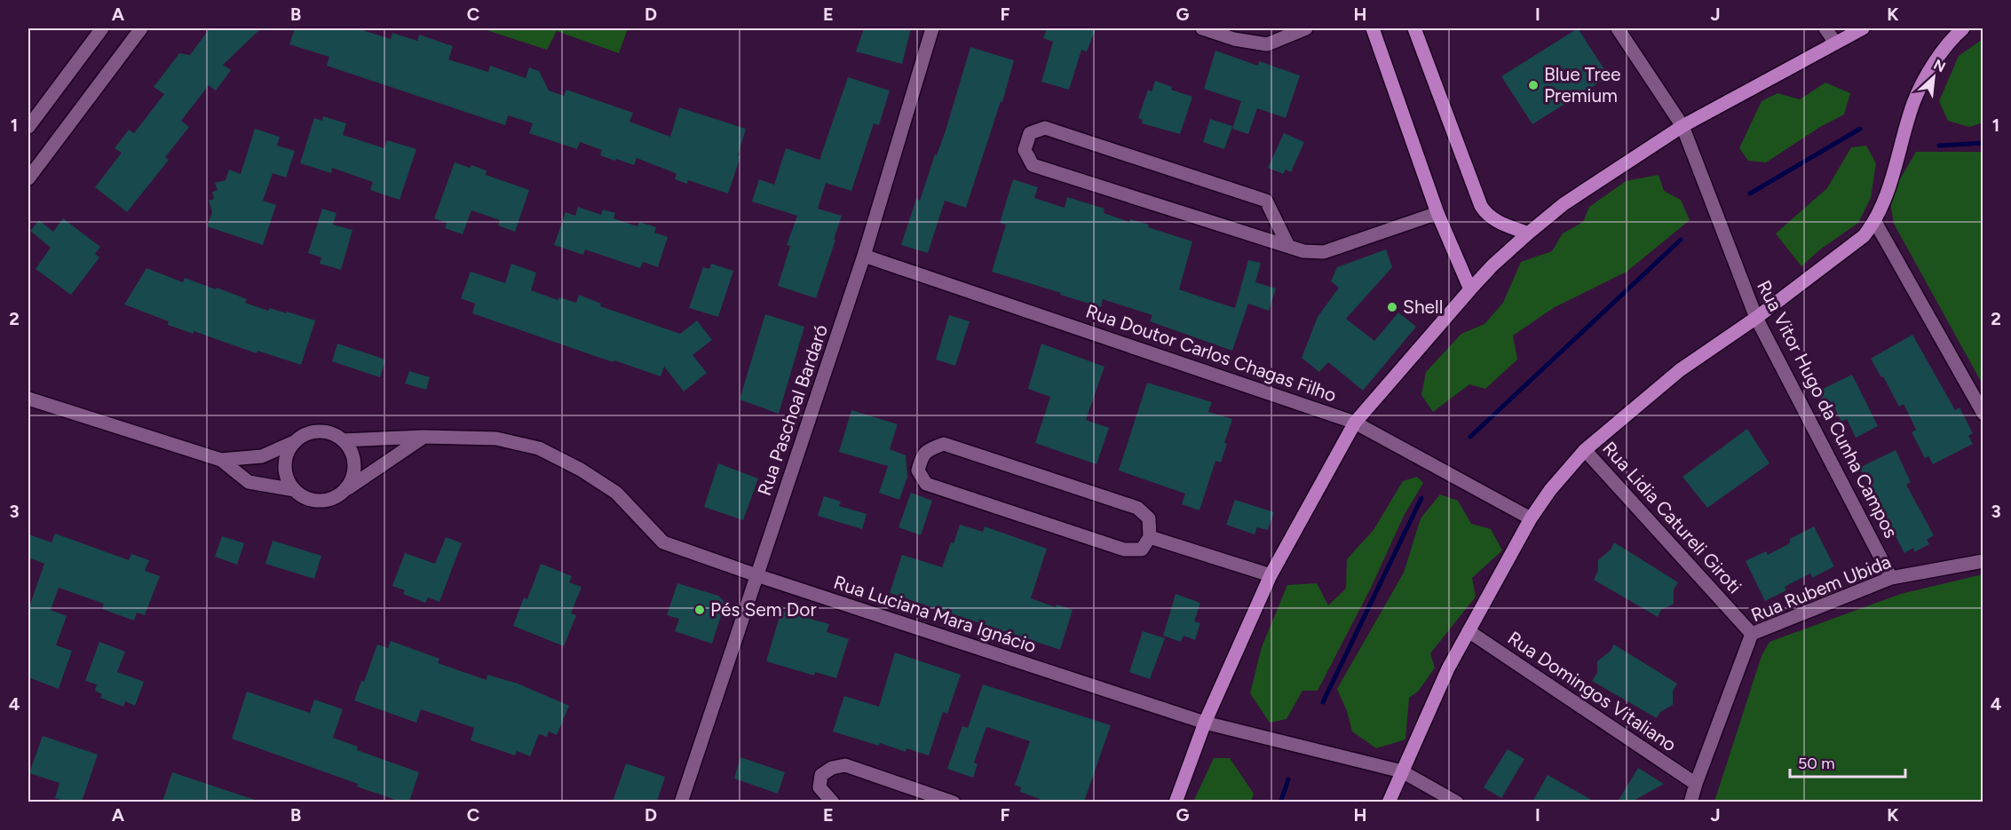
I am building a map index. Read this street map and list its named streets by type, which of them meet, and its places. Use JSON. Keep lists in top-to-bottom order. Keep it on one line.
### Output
{"streets":{"street":["Rua Doutor Carlos Chagas Filho","Rua Vitor Hugo da Cunha Campos","Rua Paschoal Bardaró","Rua Lidia Catureli Giroti","Rua Rubem Ubida","Rua Luciana Mara Ignácio","Rua Domingos Vitaliano"]},"crossings":[["Rua Doutor Carlos Chagas Filho","Rua Paschoal Bardaró"],["Rua Vitor Hugo da Cunha Campos","Rua Rubem Ubida"],["Rua Paschoal Bardaró","Rua Luciana Mara Ignácio"],["Rua Lidia Catureli Giroti","Rua Rubem Ubida"],["Rua Rubem Ubida","Rua Domingos Vitaliano"]],"places":["Blue Tree Premium","Shell","Pés Sem Dor"],"scale_bar":"50 m","north":"top right","grid":{"columns":["A","B","C","D","E","F","G","H","I","J","K"],"rows":["1","2","3","4"]}}
